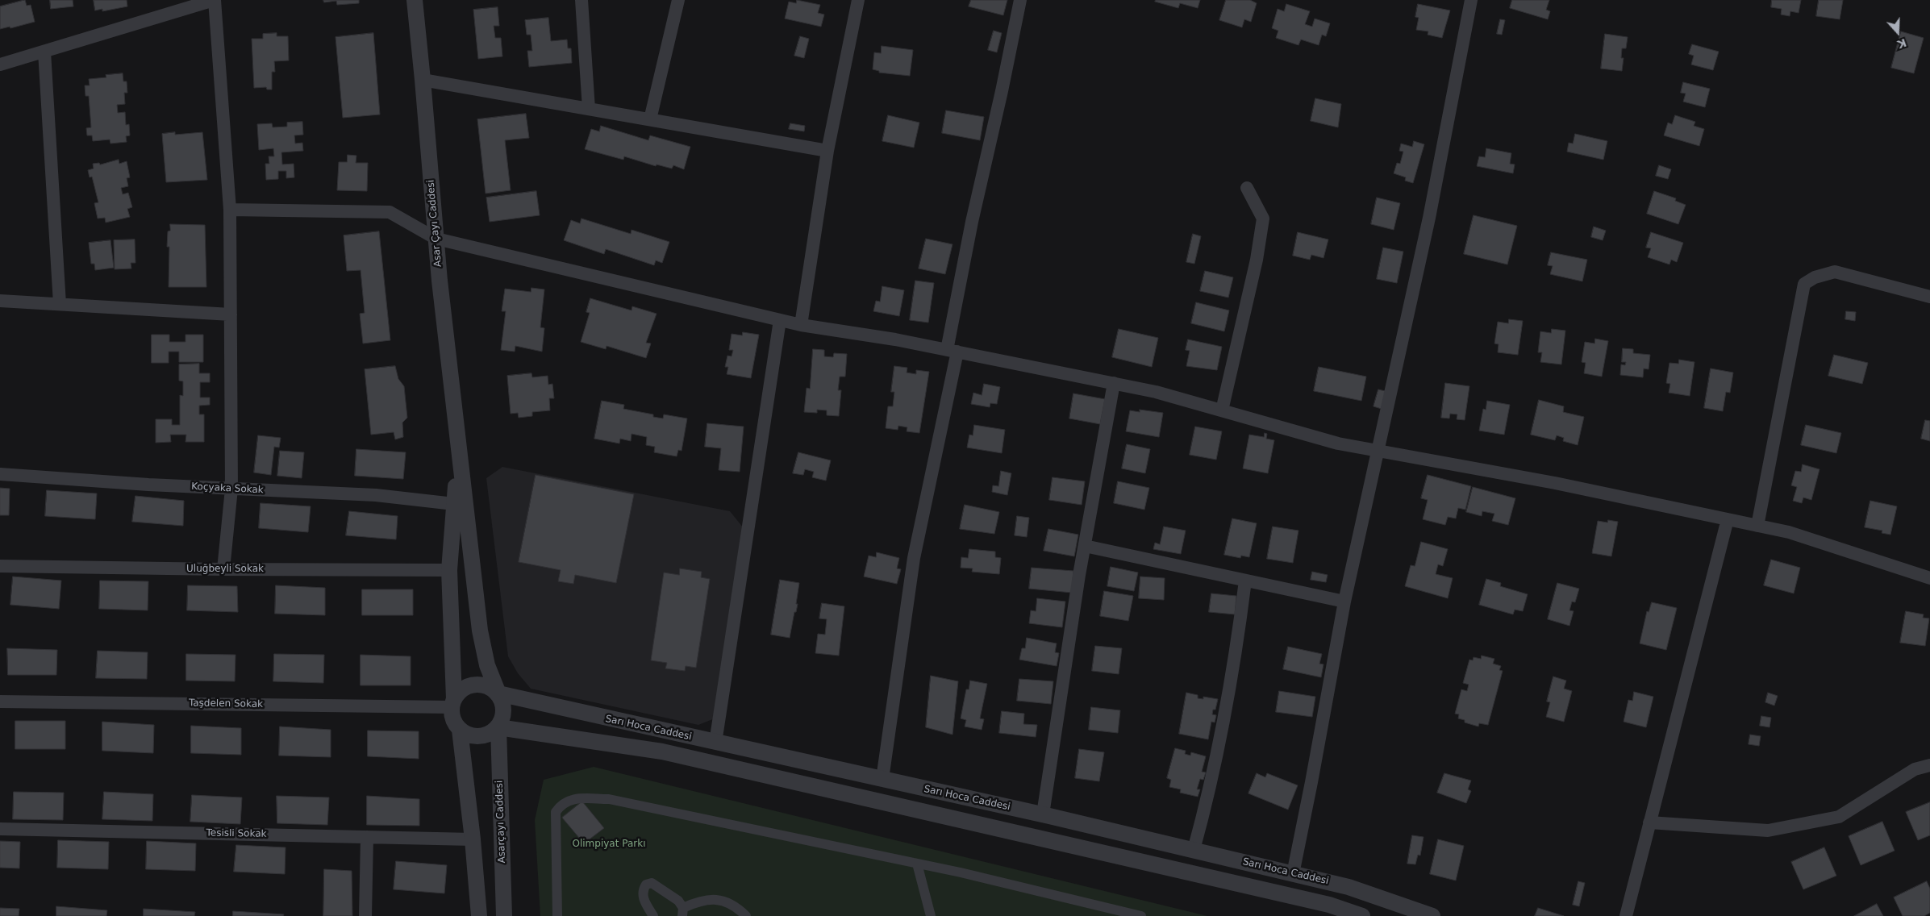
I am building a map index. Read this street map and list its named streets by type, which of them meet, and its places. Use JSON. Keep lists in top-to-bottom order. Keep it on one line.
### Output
{"streets":{"street":["Asar Çayı Caddesi","Koçyaka Sokak","Uluğbeyli Sokak","Taşdelen Sokak","Sarı Hoca Caddesi","Asarçayı Caddesi","Tesisli Sokak"]},"crossings":[["Taşdelen Sokak","Sarı Hoca Caddesi"],["Taşdelen Sokak","Asarçayı Caddesi"],["Sarı Hoca Caddesi","Asarçayı Caddesi"]],"parks":["Olimpiyat Parkı"],"north":"bottom"}
